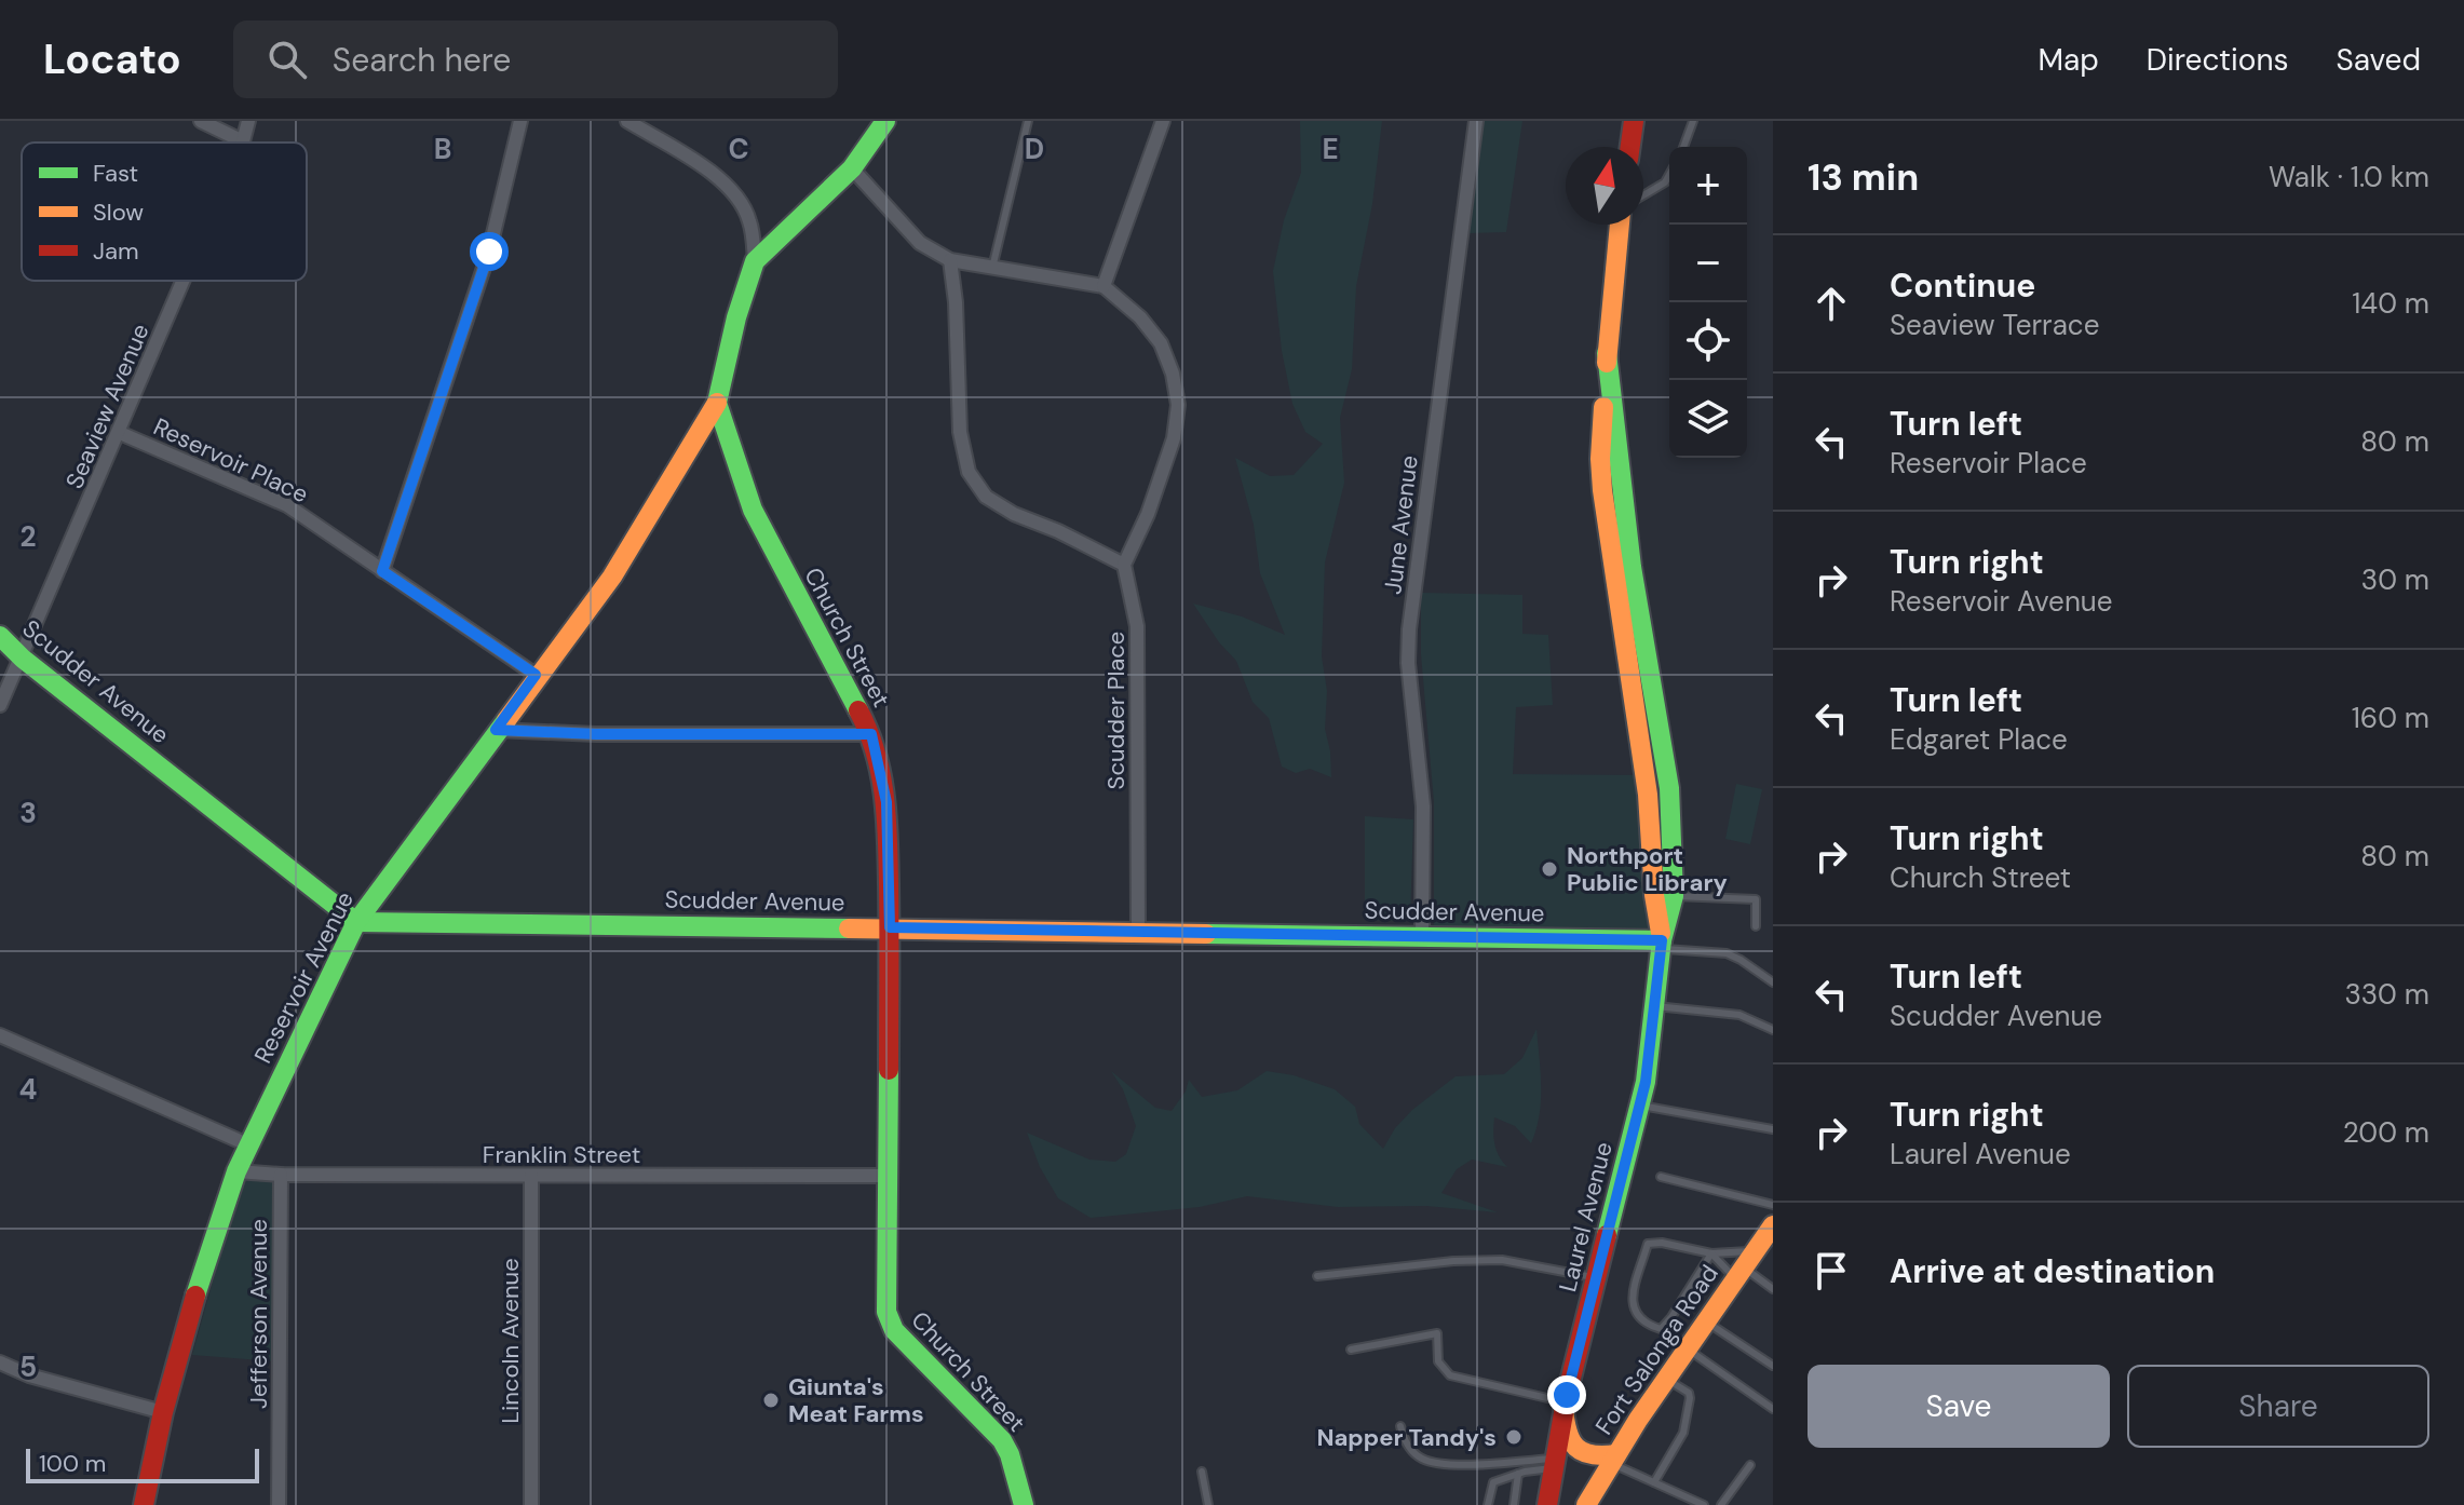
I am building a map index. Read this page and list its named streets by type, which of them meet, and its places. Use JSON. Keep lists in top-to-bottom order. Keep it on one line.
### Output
{"streets":{"main road":["Church Street","Scudder Avenue","Reservoir Avenue","Laurel Avenue","Fort Salonga Road"],"street":["Seaview Avenue","Reservoir Place","June Avenue","Scudder Place","Franklin Street","Jefferson Avenue","Lincoln Avenue"]},"crossings":[["Seaview Avenue","Reservoir Place"],["Seaview Avenue","Scudder Avenue"],["Reservoir Place","Reservoir Avenue"],["June Avenue","Scudder Avenue"],["Church Street","Scudder Avenue"],["Church Street","Reservoir Avenue"],["Church Street","Franklin Street"],["Scudder Avenue","Scudder Place"],["Scudder Avenue","Reservoir Avenue"],["Scudder Avenue","Laurel Avenue"],["Reservoir Avenue","Franklin Street"],["Franklin Street","Jefferson Avenue"],["Franklin Street","Lincoln Avenue"]],"places":["Northport Public Library","Giunta's Meat Farms","Napper Tandy's"],"legend":["Fast","Slow","Jam"],"scale_bar":"100 m","north":"top","page":{"header":"Locato","search":"Search here","nav":["Map","Directions","Saved"],"heading":["13 min","Walk · 1.0 km"],"map_buttons":["+","−"],"list":[["Continue","Seaview Terrace","140 m"],["Turn left","Reservoir Place","80 m"],["Turn right","Reservoir Avenue","30 m"],["Turn left","Edgaret Place","160 m"],["Turn right","Church Street","80 m"],["Turn left","Scudder Avenue","330 m"],["Turn right","Laurel Avenue","200 m"],"Arrive at destination"],"buttons":["Save","Share"],"scale":"100 m"},"grid":{"columns":["B","C","D","E"],"rows":["2","3","4","5"]}}
